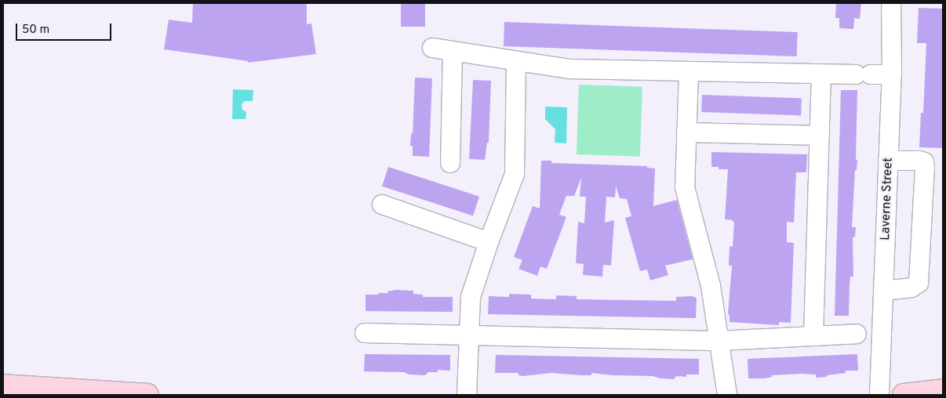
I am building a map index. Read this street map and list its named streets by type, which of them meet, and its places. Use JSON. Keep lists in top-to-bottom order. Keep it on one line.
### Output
{"streets":{"street":["Laverne Street"]},"scale_bar":"50 m"}
